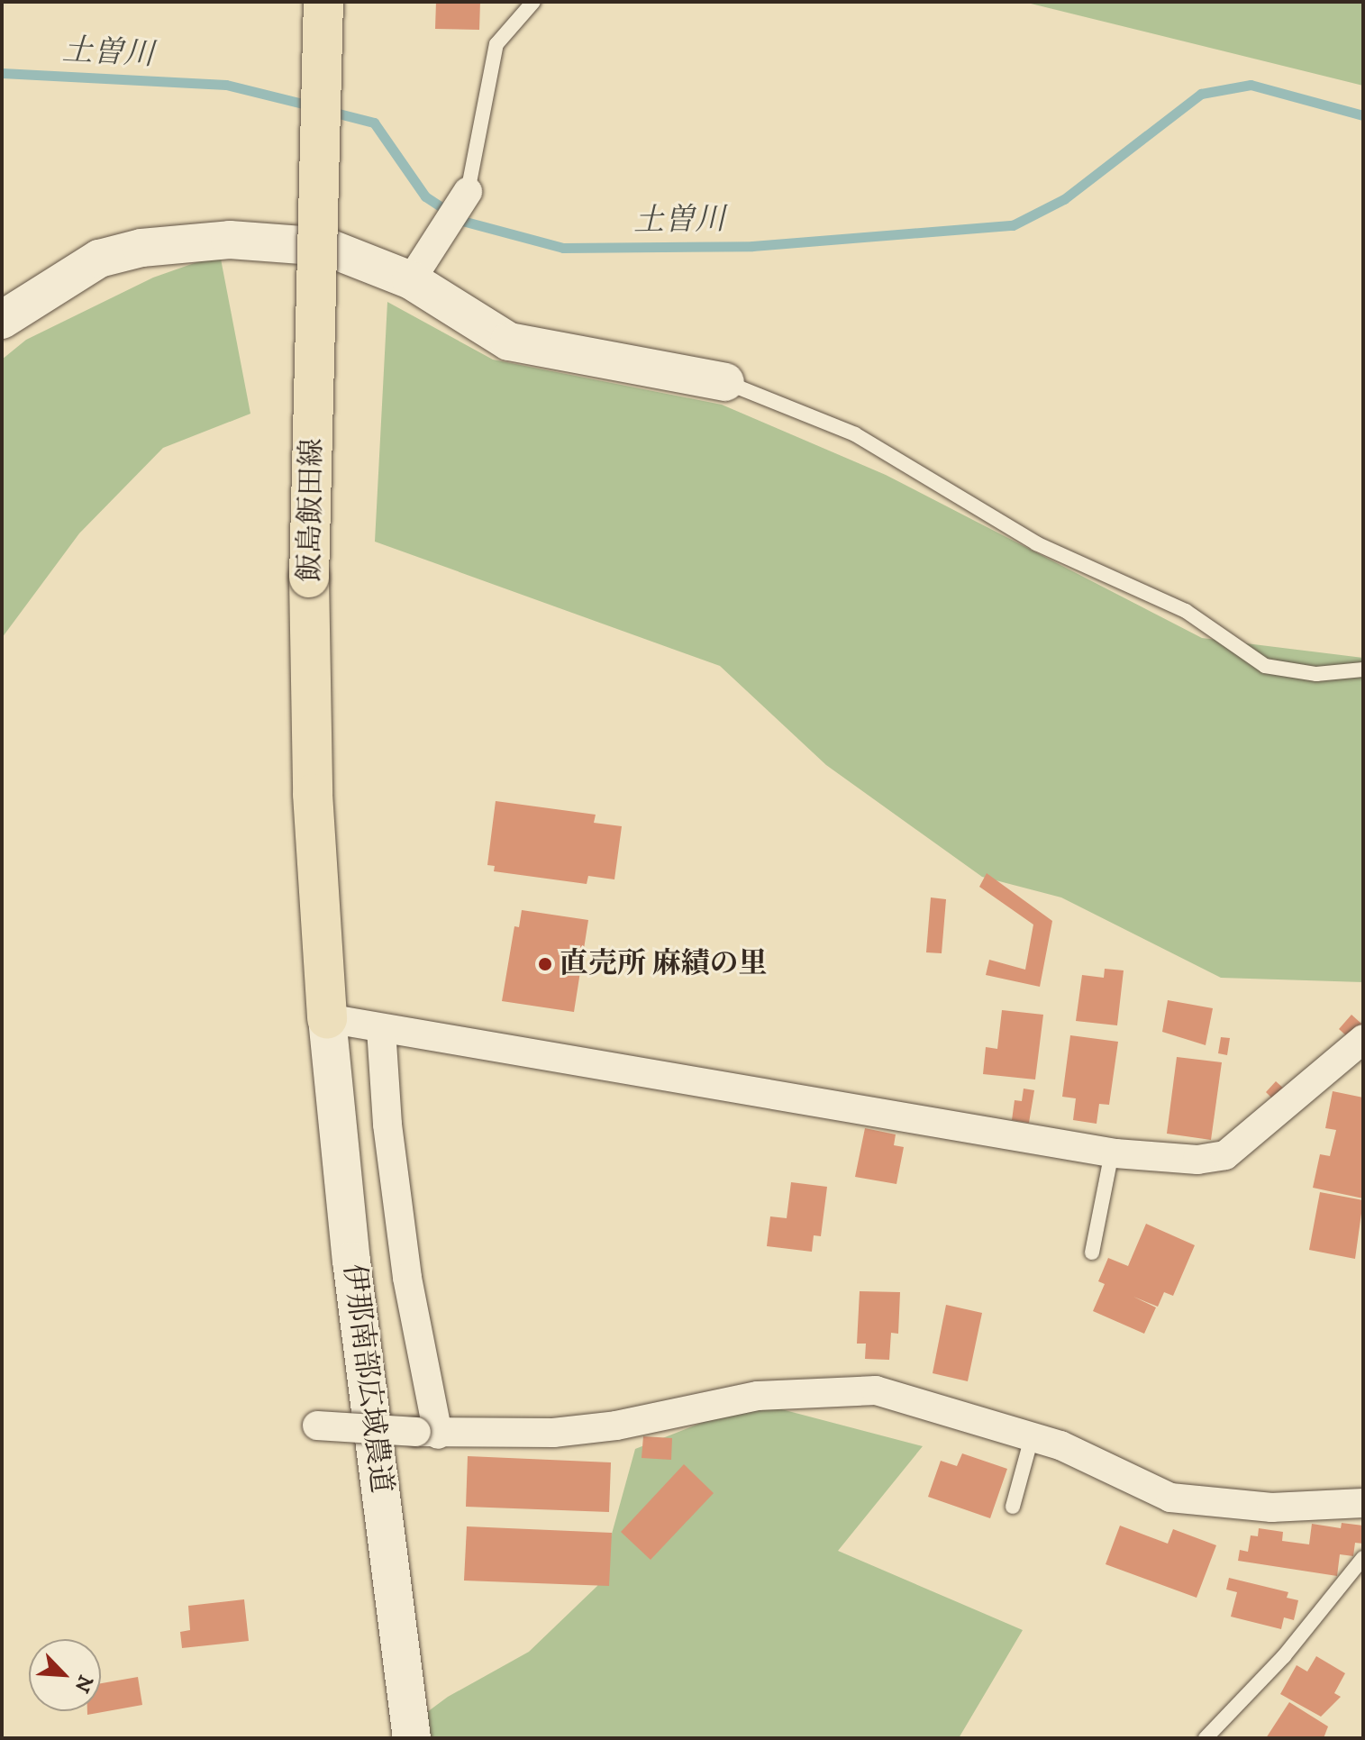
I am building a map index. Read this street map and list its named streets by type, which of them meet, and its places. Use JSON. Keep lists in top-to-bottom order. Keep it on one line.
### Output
{"streets":{"main road":["飯島飯田線"],"street":["伊那南部広域農道"]},"crossings":[["飯島飯田線","伊那南部広域農道"]],"water":["土曽川"],"places":["直売所 麻績の里"],"north":"bottom right"}
